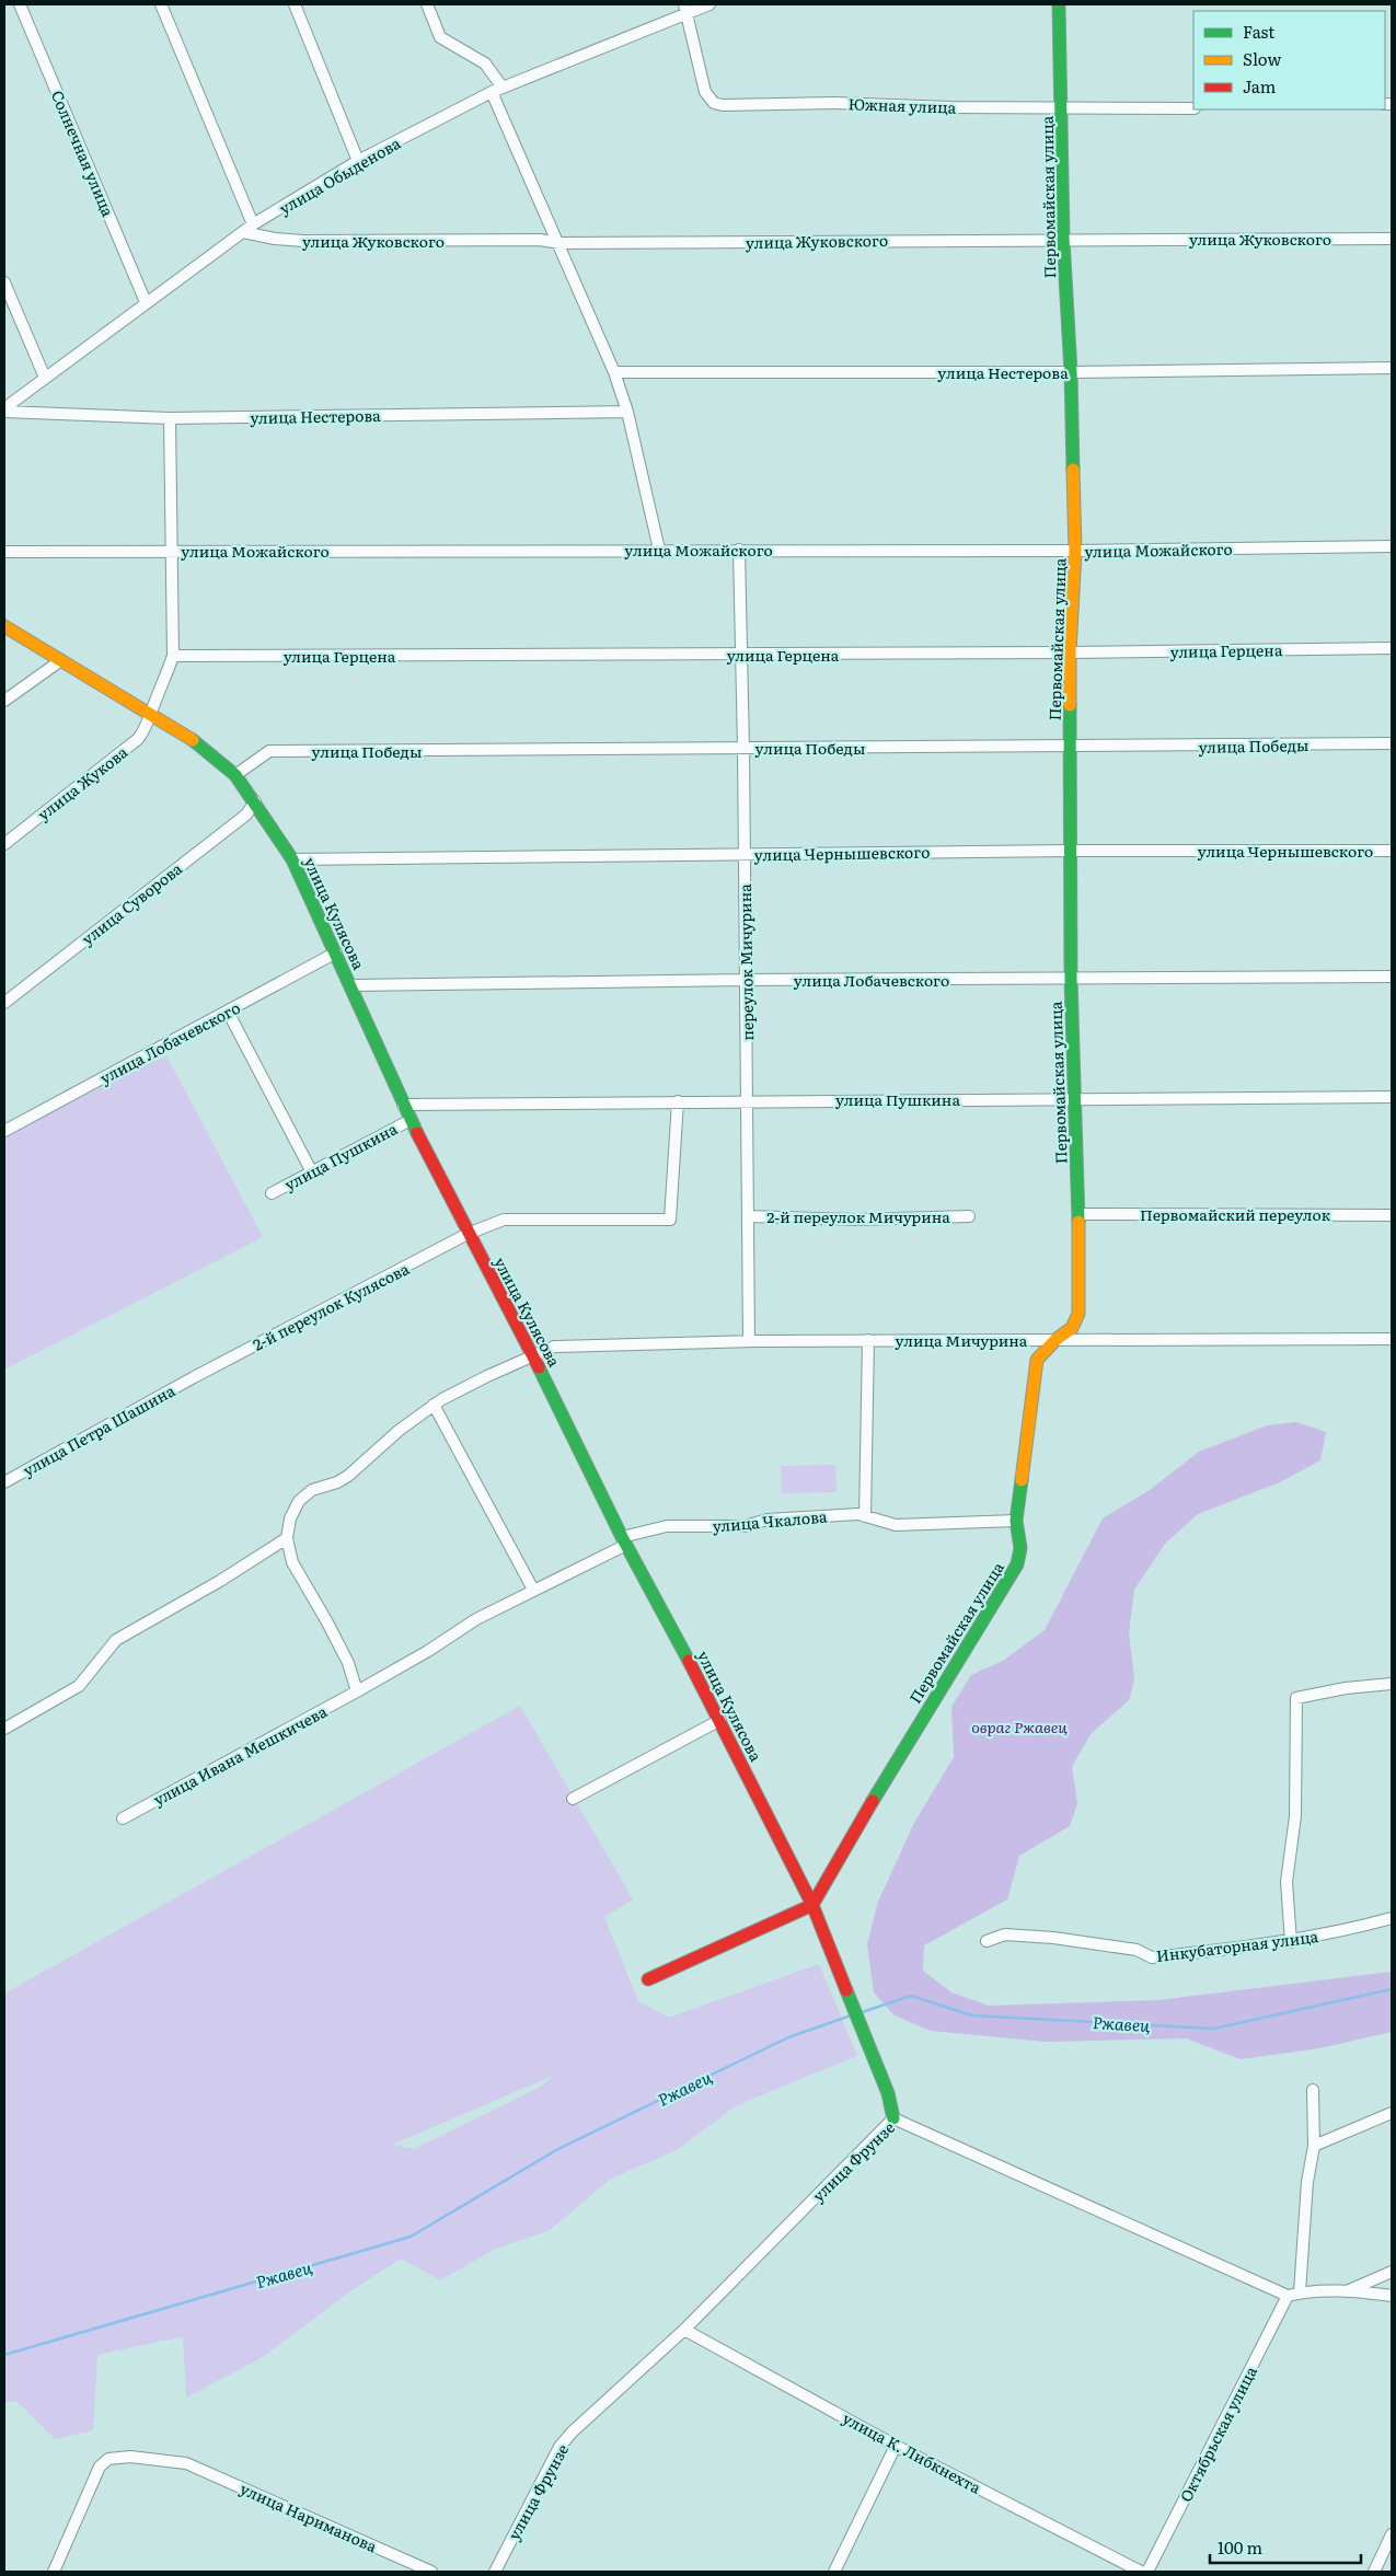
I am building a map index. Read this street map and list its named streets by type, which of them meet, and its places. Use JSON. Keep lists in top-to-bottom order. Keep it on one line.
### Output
{"streets":{"street":["Южная улица","Солнечная улица","улица Обыденова","Первомайская улица","улица Жуковского","улица Нестерова","улица Можайского","улица Герцена","улица Победы","улица Жукова","улица Чернышевского","улица Суворова","улица Кулясова","переулок Мичурина","улица Лобачевского","улица Пушкина","Первомайский переулок","2-й переулок Мичурина","2-й переулок Кулясова","улица Мичурина","улица Петра Шашина","улица Чкалова","улица Ивана Мешкичева","Инкубаторная улица","улица Фрунзе","Октябрьская улица","улица К. Либкнехта","улица Нариманова"]},"crossings":[["Южная улица","улица Обыденова"],["Южная улица","Первомайская улица"],["Солнечная улица","улица Обыденова"],["улица Обыденова","улица Жуковского"],["улица Обыденова","улица Нестерова"],["Первомайская улица","улица Жуковского"],["Первомайская улица","улица Нестерова"],["Первомайская улица","улица Можайского"],["Первомайская улица","улица Герцена"],["Первомайская улица","улица Победы"],["Первомайская улица","улица Чернышевского"],["Первомайская улица","улица Кулясова"],["Первомайская улица","улица Лобачевского"],["Первомайская улица","улица Пушкина"],["Первомайская улица","Первомайский переулок"],["Первомайская улица","улица Мичурина"],["Первомайская улица","улица Чкалова"],["улица Можайского","переулок Мичурина"],["улица Герцена","улица Жукова"],["улица Герцена","переулок Мичурина"],["улица Победы","улица Кулясова"],["улица Победы","переулок Мичурина"],["улица Жукова","улица Кулясова"],["улица Чернышевского","улица Кулясова"],["улица Чернышевского","переулок Мичурина"],["улица Суворова","улица Кулясова"],["улица Кулясова","улица Лобачевского"],["улица Кулясова","улица Пушкина"],["улица Кулясова","2-й переулок Кулясова"],["улица Кулясова","улица Мичурина"],["улица Кулясова","улица Чкалова"],["улица Кулясова","улица Фрунзе"],["переулок Мичурина","улица Лобачевского"],["переулок Мичурина","улица Пушкина"],["переулок Мичурина","2-й переулок Мичурина"],["переулок Мичурина","улица Мичурина"],["улица Пушкина","2-й переулок Кулясова"],["2-й переулок Кулясова","улица Петра Шашина"],["улица Чкалова","улица Ивана Мешкичева"],["улица Фрунзе","Октябрьская улица"],["улица Фрунзе","улица К. Либкнехта"]],"water":["Ржавец"],"parks":["овраг Ржавец"],"legend":["Fast","Slow","Jam"],"scale_bar":"100 m"}
